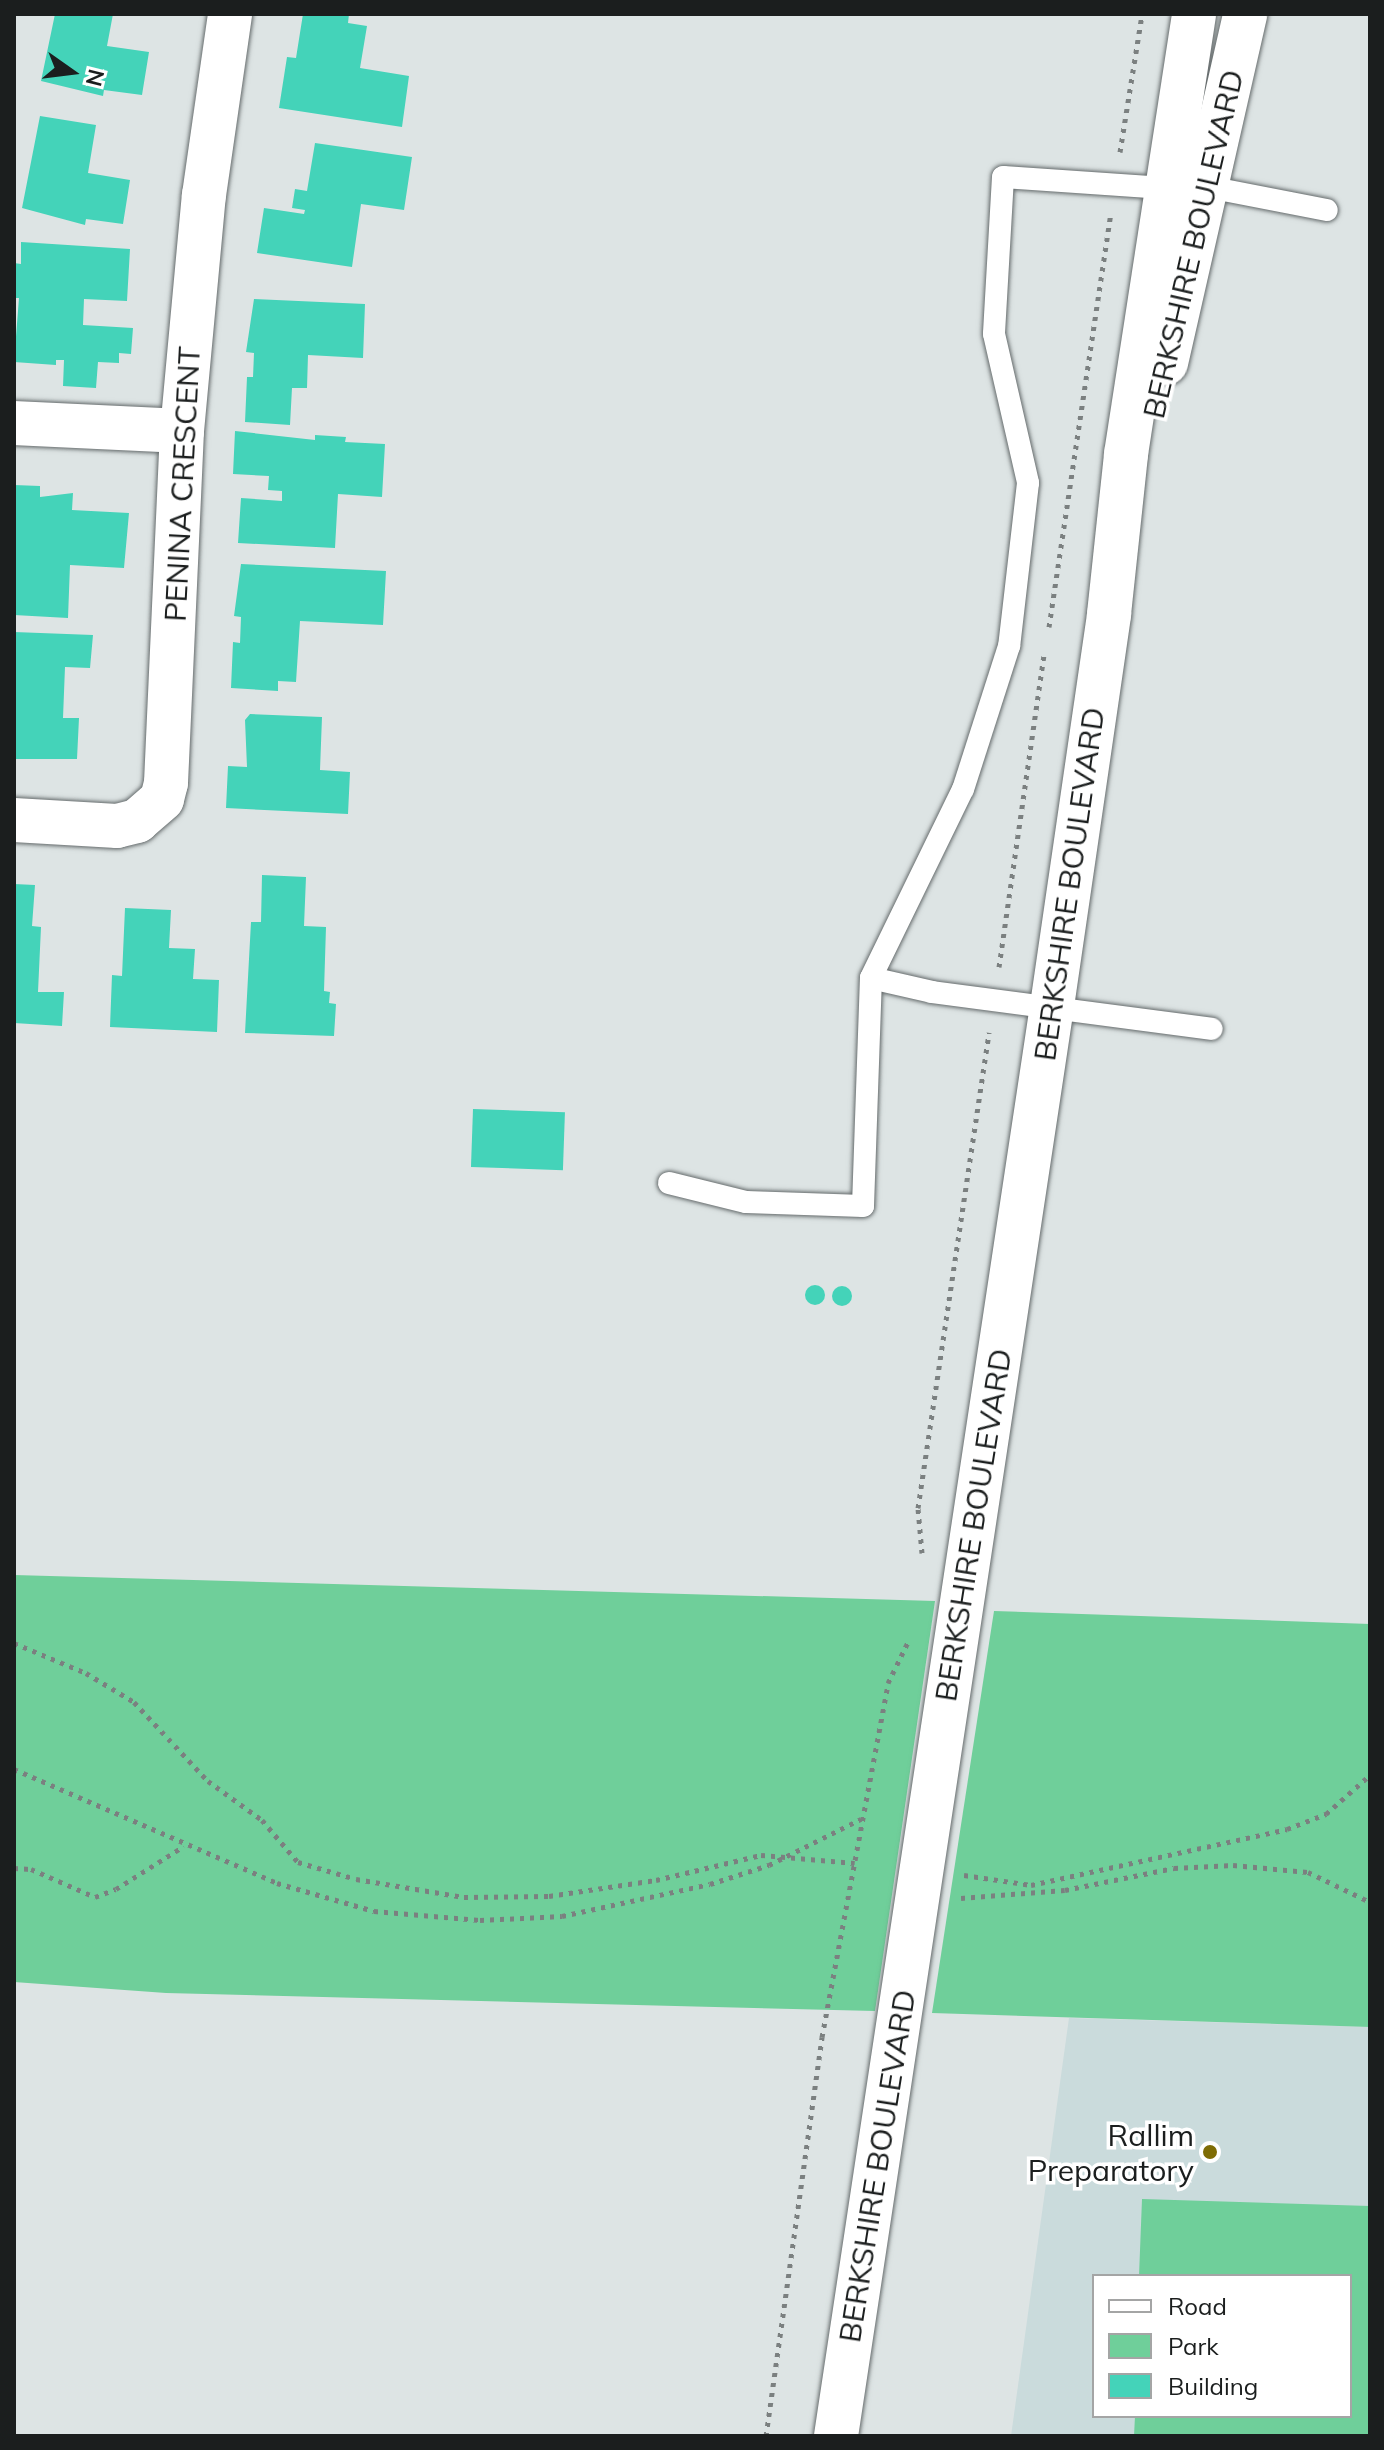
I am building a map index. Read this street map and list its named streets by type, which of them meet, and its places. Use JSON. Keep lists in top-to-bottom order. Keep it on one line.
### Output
{"streets":{"street":["BERKSHIRE BOULEVARD","PENINA CRESCENT"]},"places":["Rallim Preparatory"],"legend":["Road","Park","Building"],"north":"right"}
